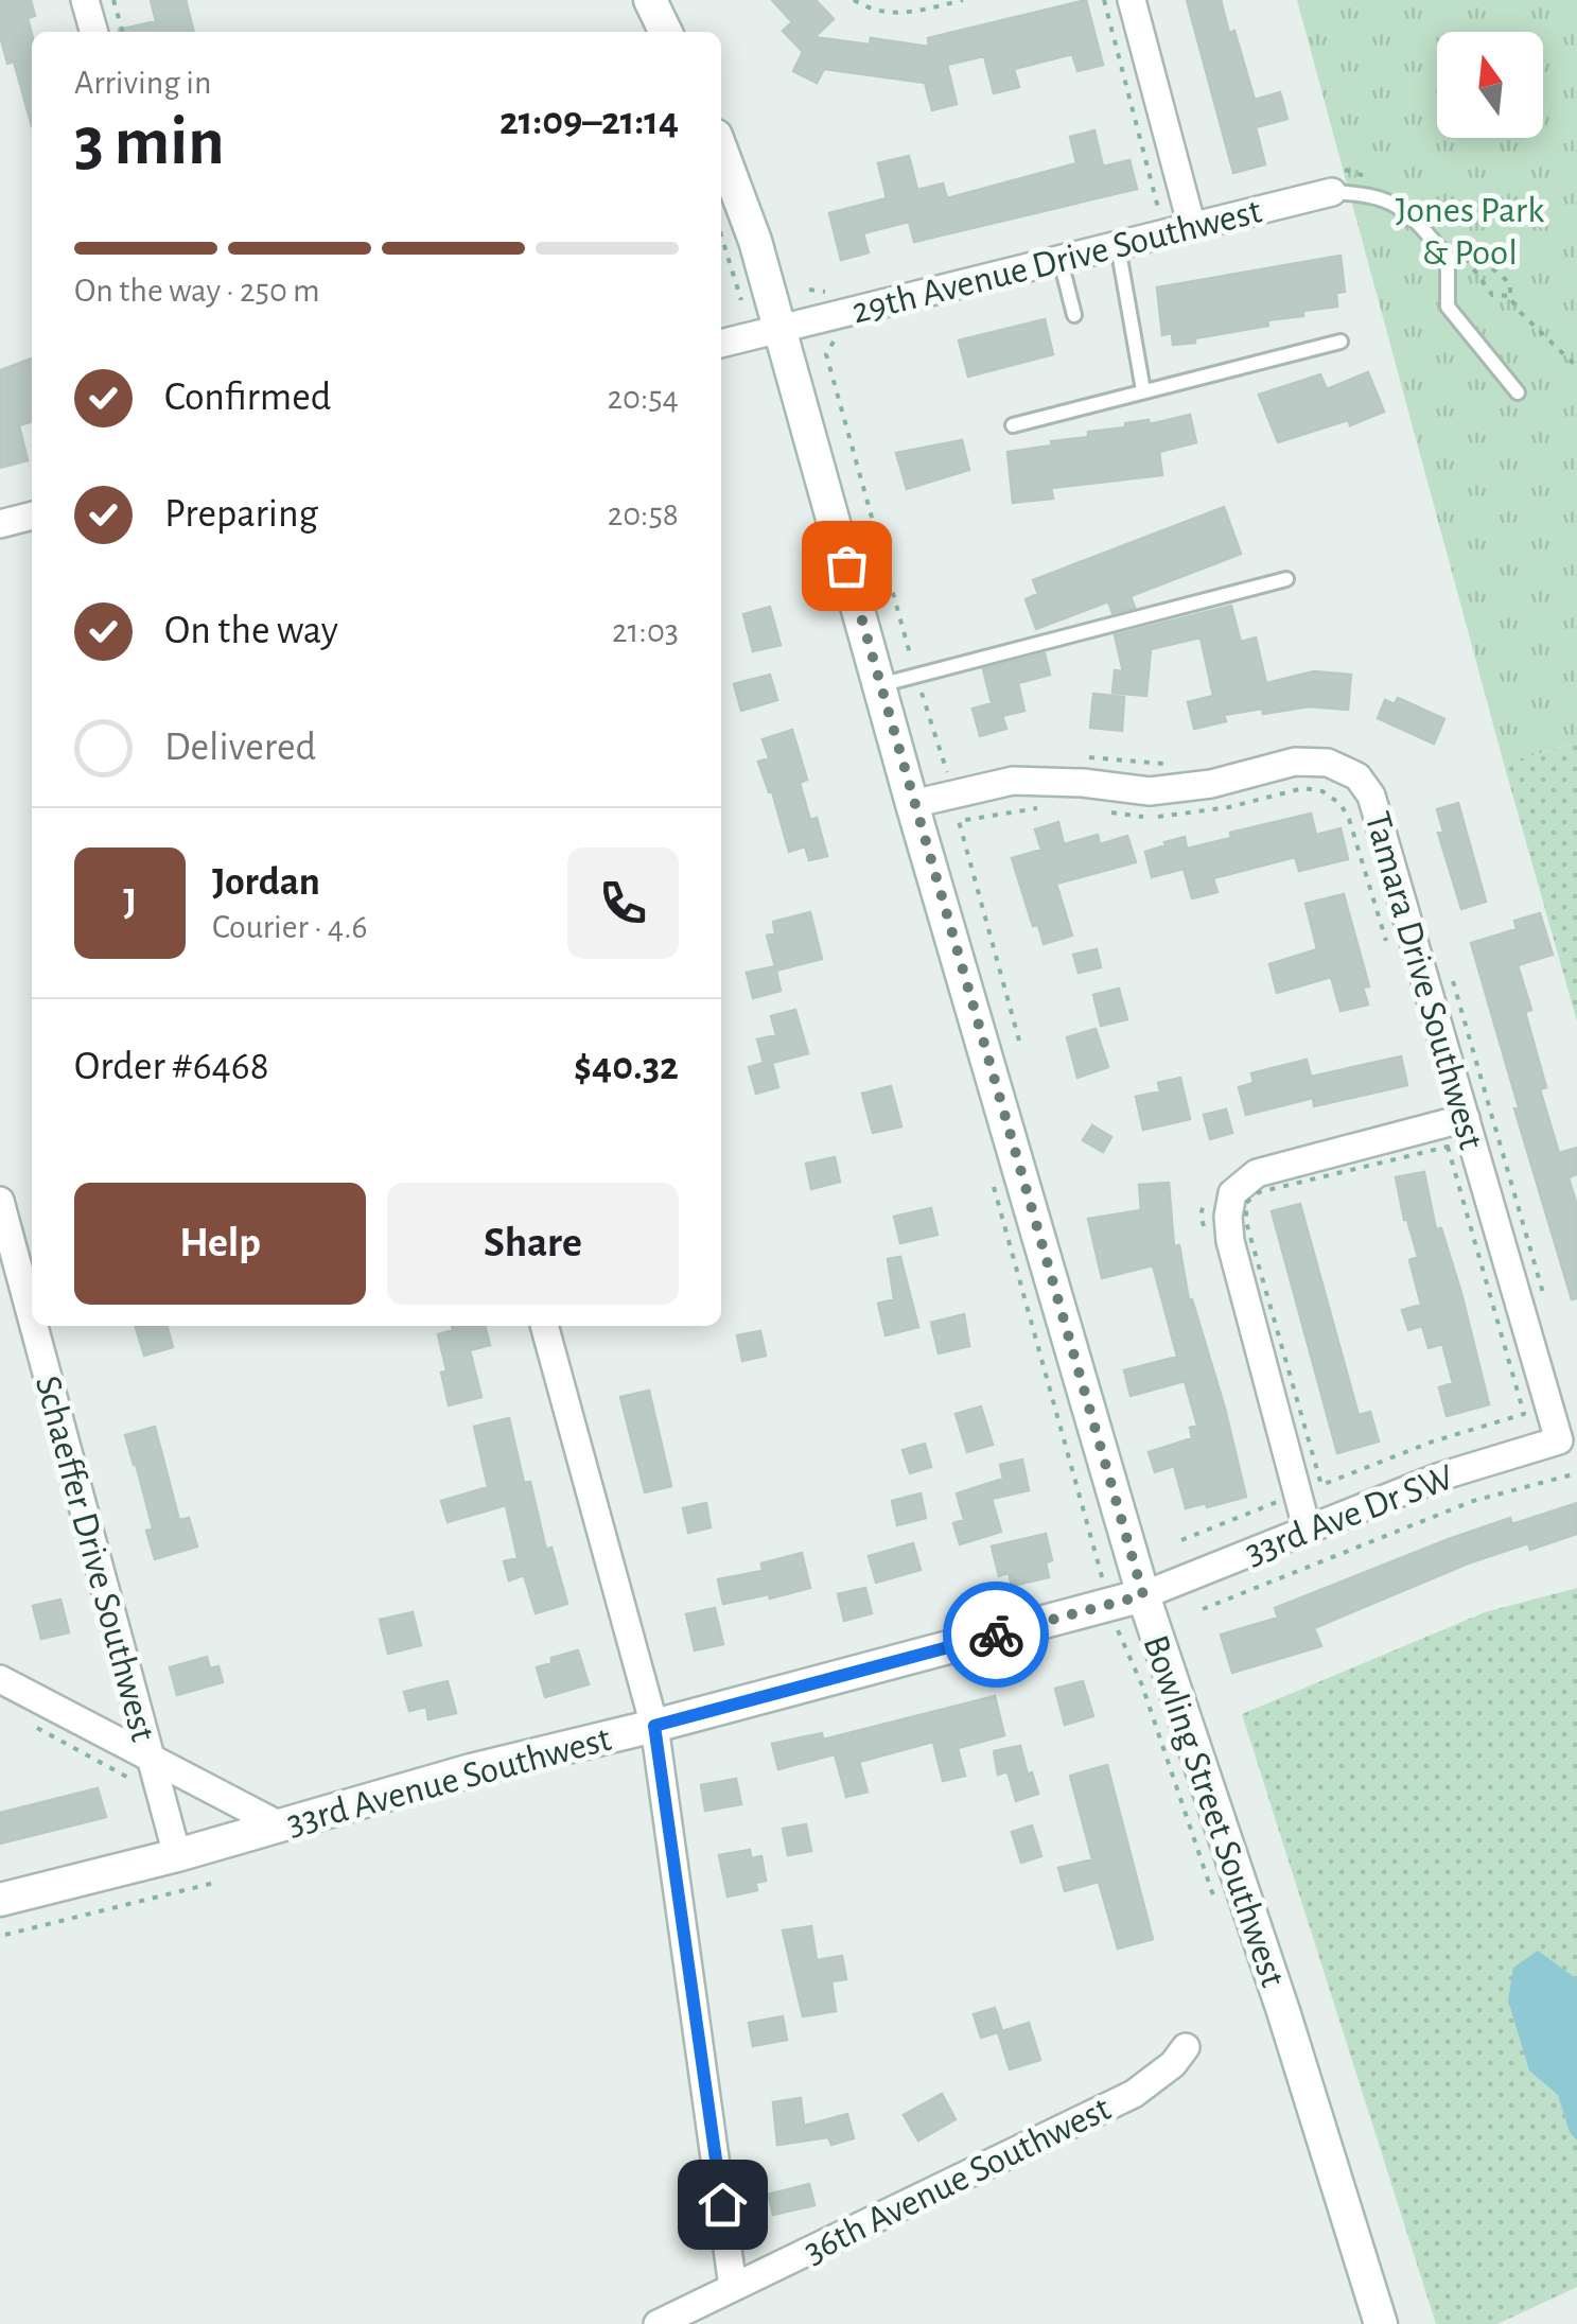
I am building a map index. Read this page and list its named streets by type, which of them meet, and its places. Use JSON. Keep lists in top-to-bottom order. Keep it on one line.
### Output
{"streets":{"main road":["33rd Avenue Southwest","Bowling Street Southwest"],"street":["29th Avenue Drive Southwest","Tamara Drive Southwest","33rd Ave Dr SW","Schaeffer Drive Southwest","36th Avenue Southwest"]},"crossings":[["29th Avenue Drive Southwest","Bowling Street Southwest"],["Tamara Drive Southwest","33rd Ave Dr SW"],["Tamara Drive Southwest","Bowling Street Southwest"],["33rd Ave Dr SW","33rd Avenue Southwest"],["33rd Ave Dr SW","Bowling Street Southwest"],["Schaeffer Drive Southwest","33rd Avenue Southwest"],["33rd Avenue Southwest","Bowling Street Southwest"]],"parks":["Jones Park & Pool"],"north":"top","page":{"heading":["3 min","Arriving in","21:09–21:14"],"panel":["Jordan","Courier · 4.6","Order #6468","$40.32"],"bar":"On the way · 250 m","list":[["Confirmed","20:54"],["Preparing","20:58"],["On the way","21:03"],"Delivered"],"round":"J","buttons":["Help","Share"]}}
